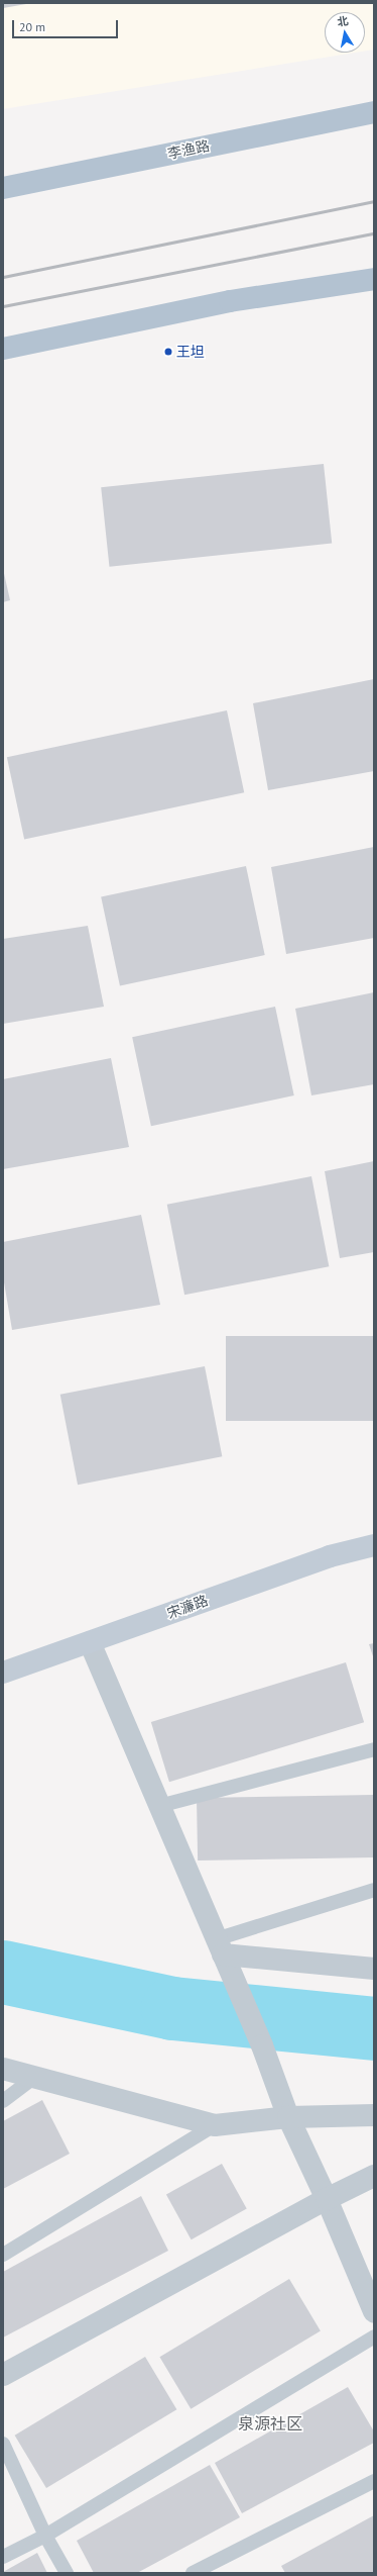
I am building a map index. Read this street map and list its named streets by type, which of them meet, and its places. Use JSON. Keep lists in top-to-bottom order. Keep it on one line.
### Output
{"streets":{"main road":["李渔路"],"street":["宋濂路"]},"districts":["泉源社区"],"places":["王坦"],"scale_bar":"20 m","north":"top"}
